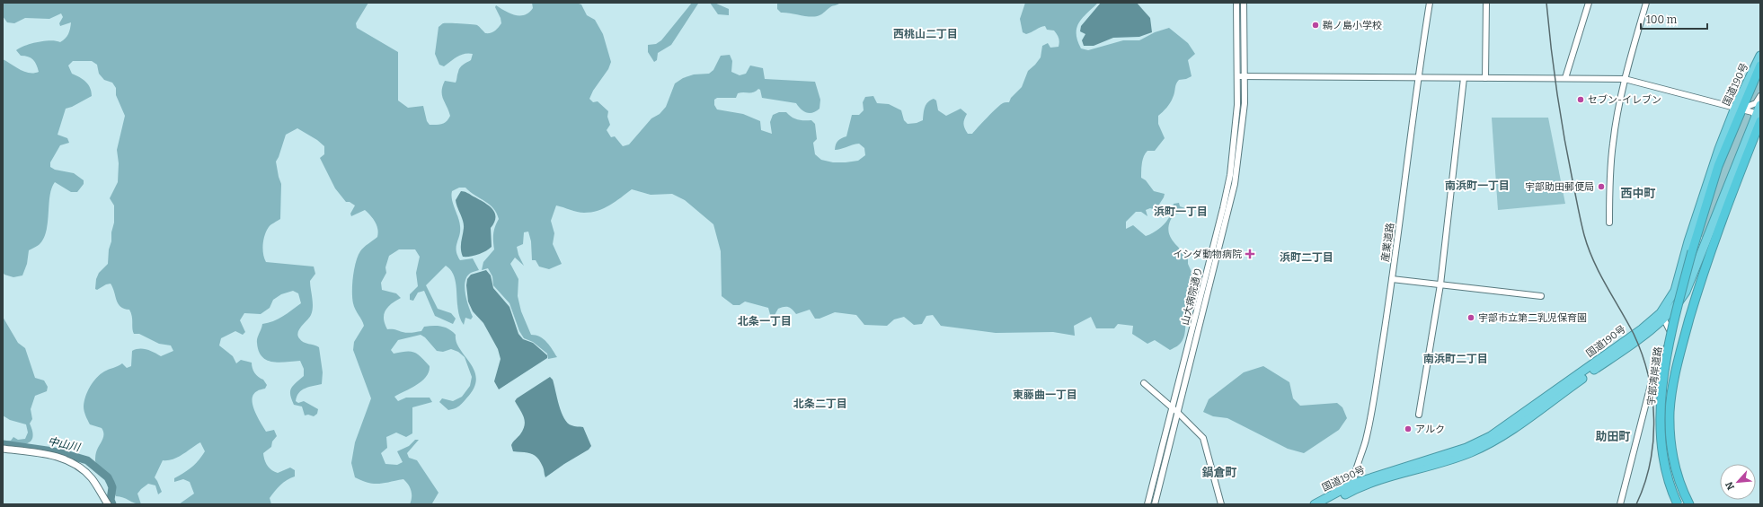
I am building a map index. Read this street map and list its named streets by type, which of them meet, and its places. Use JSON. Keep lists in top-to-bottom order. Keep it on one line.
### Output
{"streets":{"highway":["国道190号","宇部湾岸道路"],"street":["産業道路","山大病院通り"]},"crossings":[["国道190号","産業道路"],["国道190号","宇部湾岸道路"]],"districts":["西桃山二丁目","南浜町一丁目","西中町","浜町一丁目","浜町二丁目","北条一丁目","南浜町二丁目","東藤曲一丁目","北条二丁目","助田町","鍋倉町"],"water":["中山川"],"places":{"other":["鵜ノ島小学校","セブン-イレブン","宇部助田郵便局","宇部市立第二乳児保育園","アルク"],"health":["イシダ動物病院"]},"scale_bar":"100 m","north":"bottom left"}
